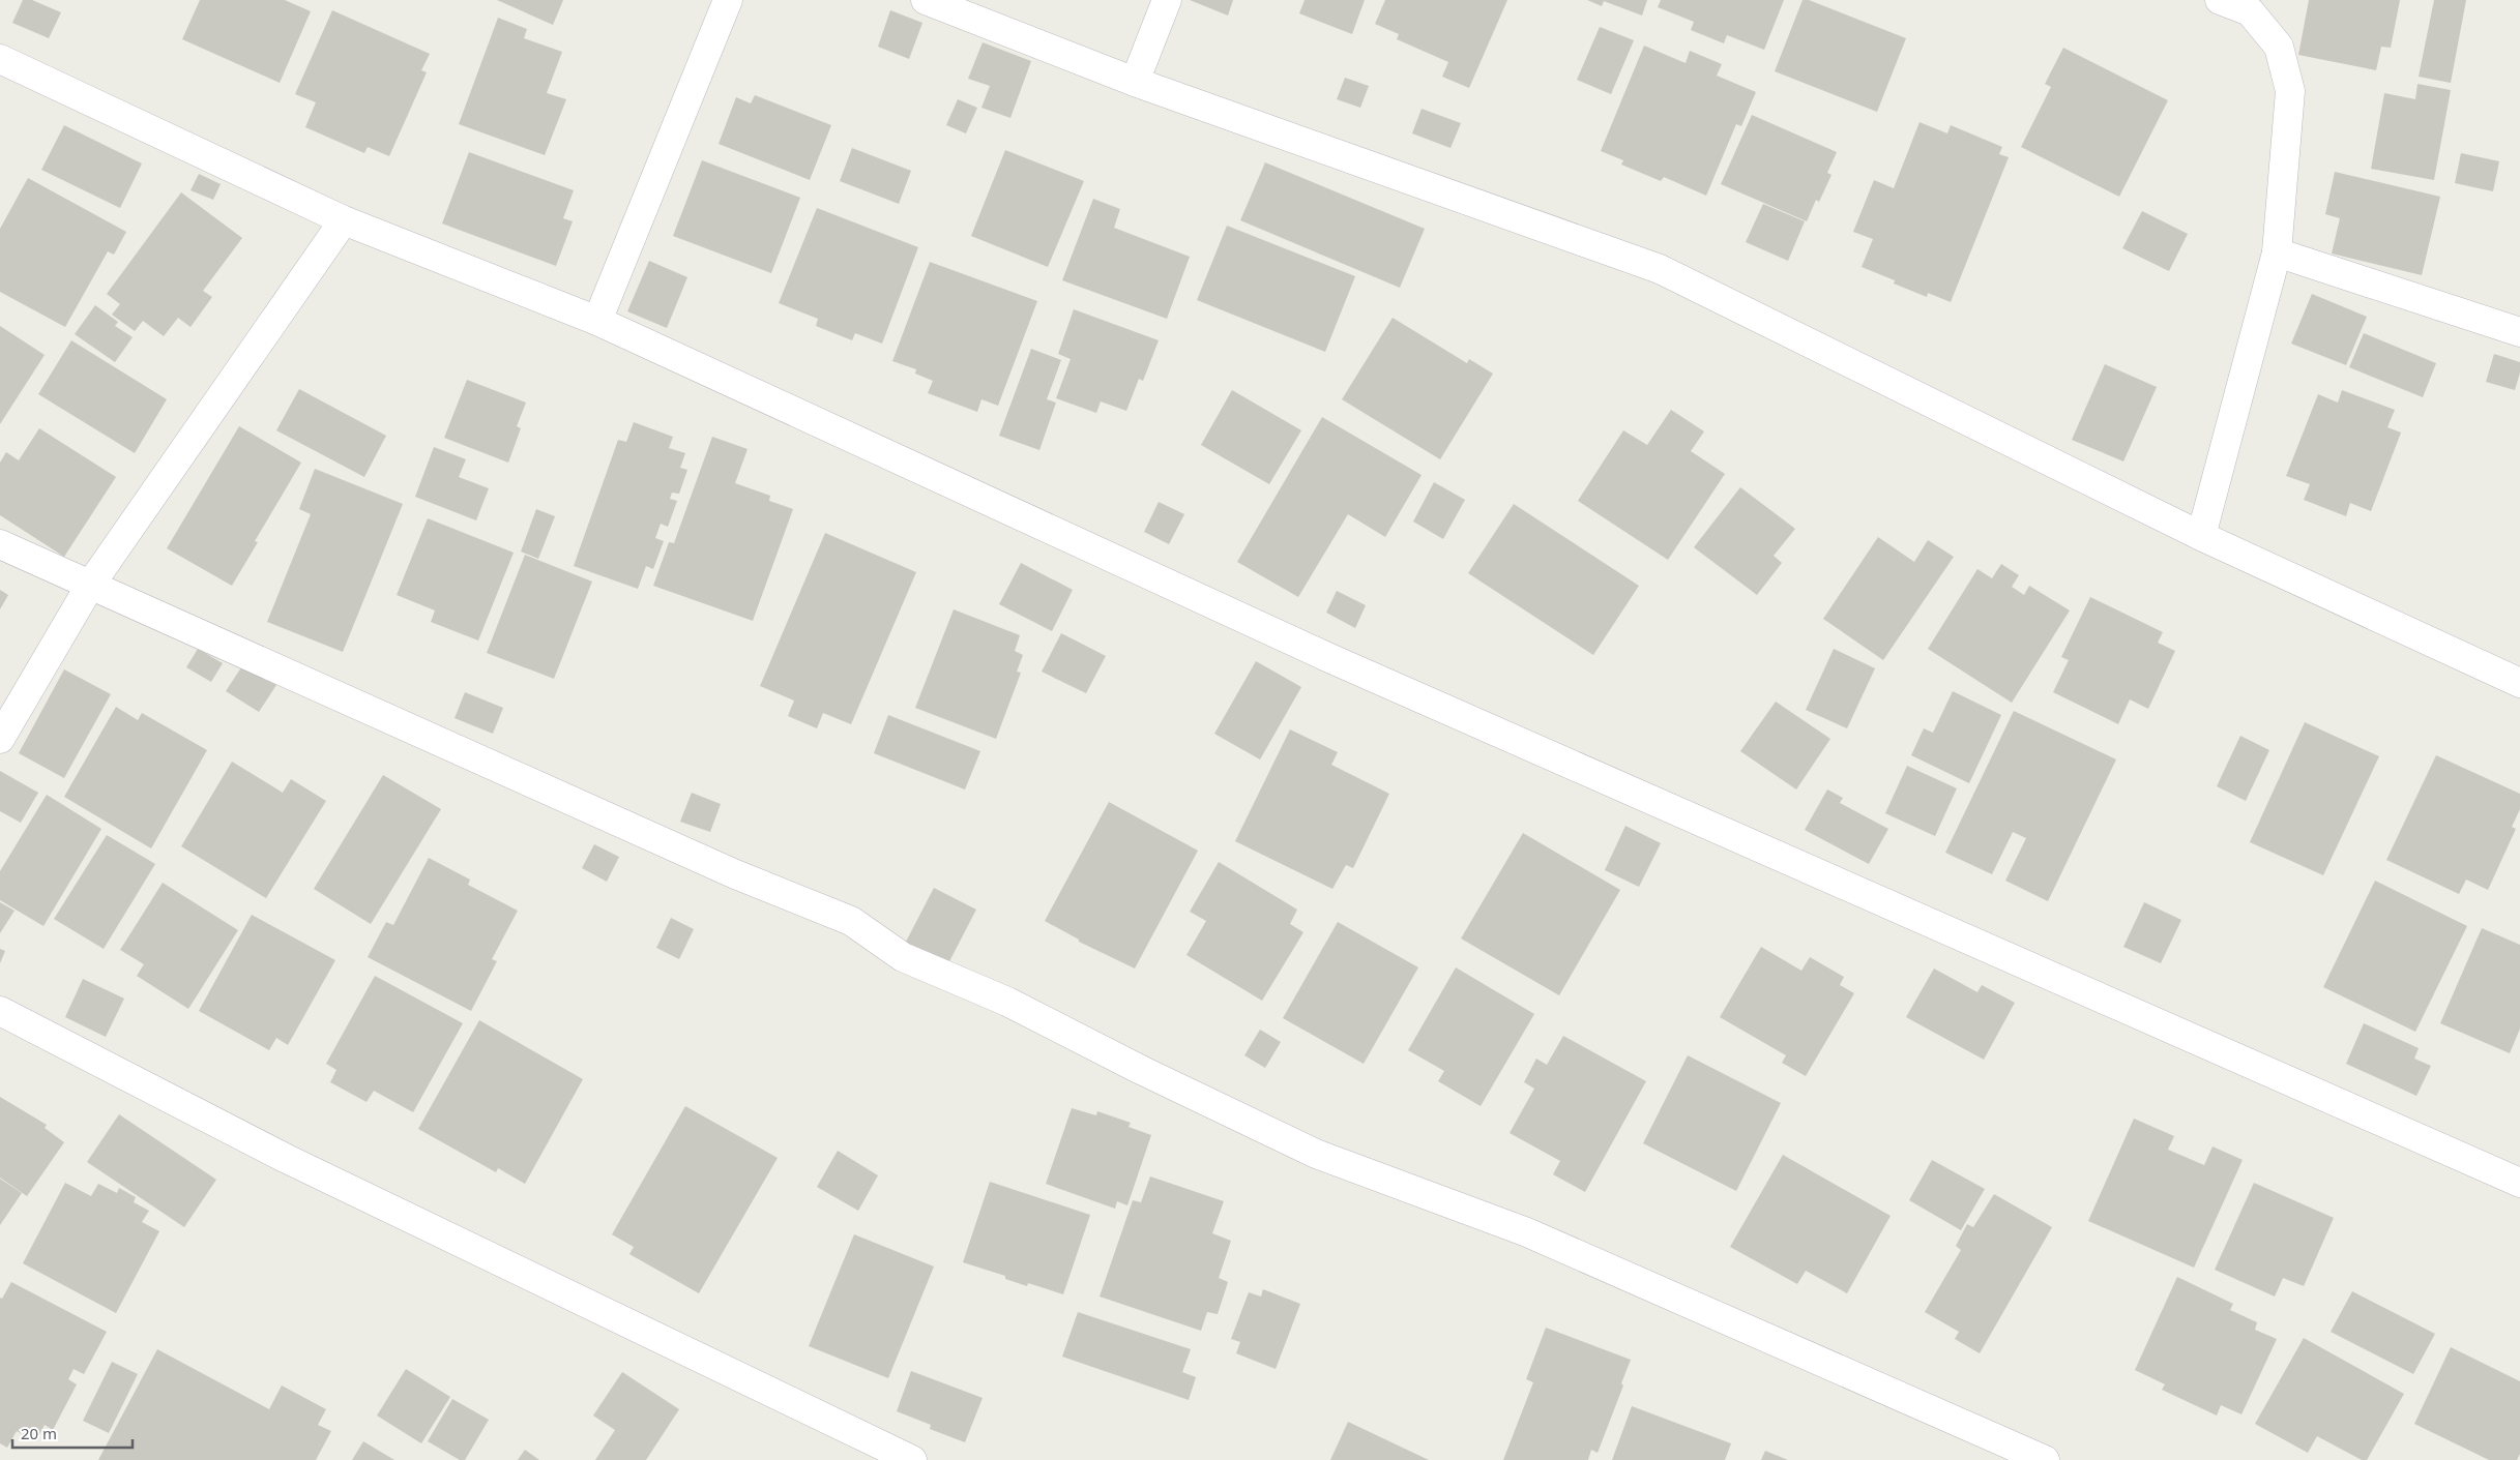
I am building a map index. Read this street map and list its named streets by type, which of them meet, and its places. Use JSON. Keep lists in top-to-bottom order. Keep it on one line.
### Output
{"scale_bar":"20 m"}
